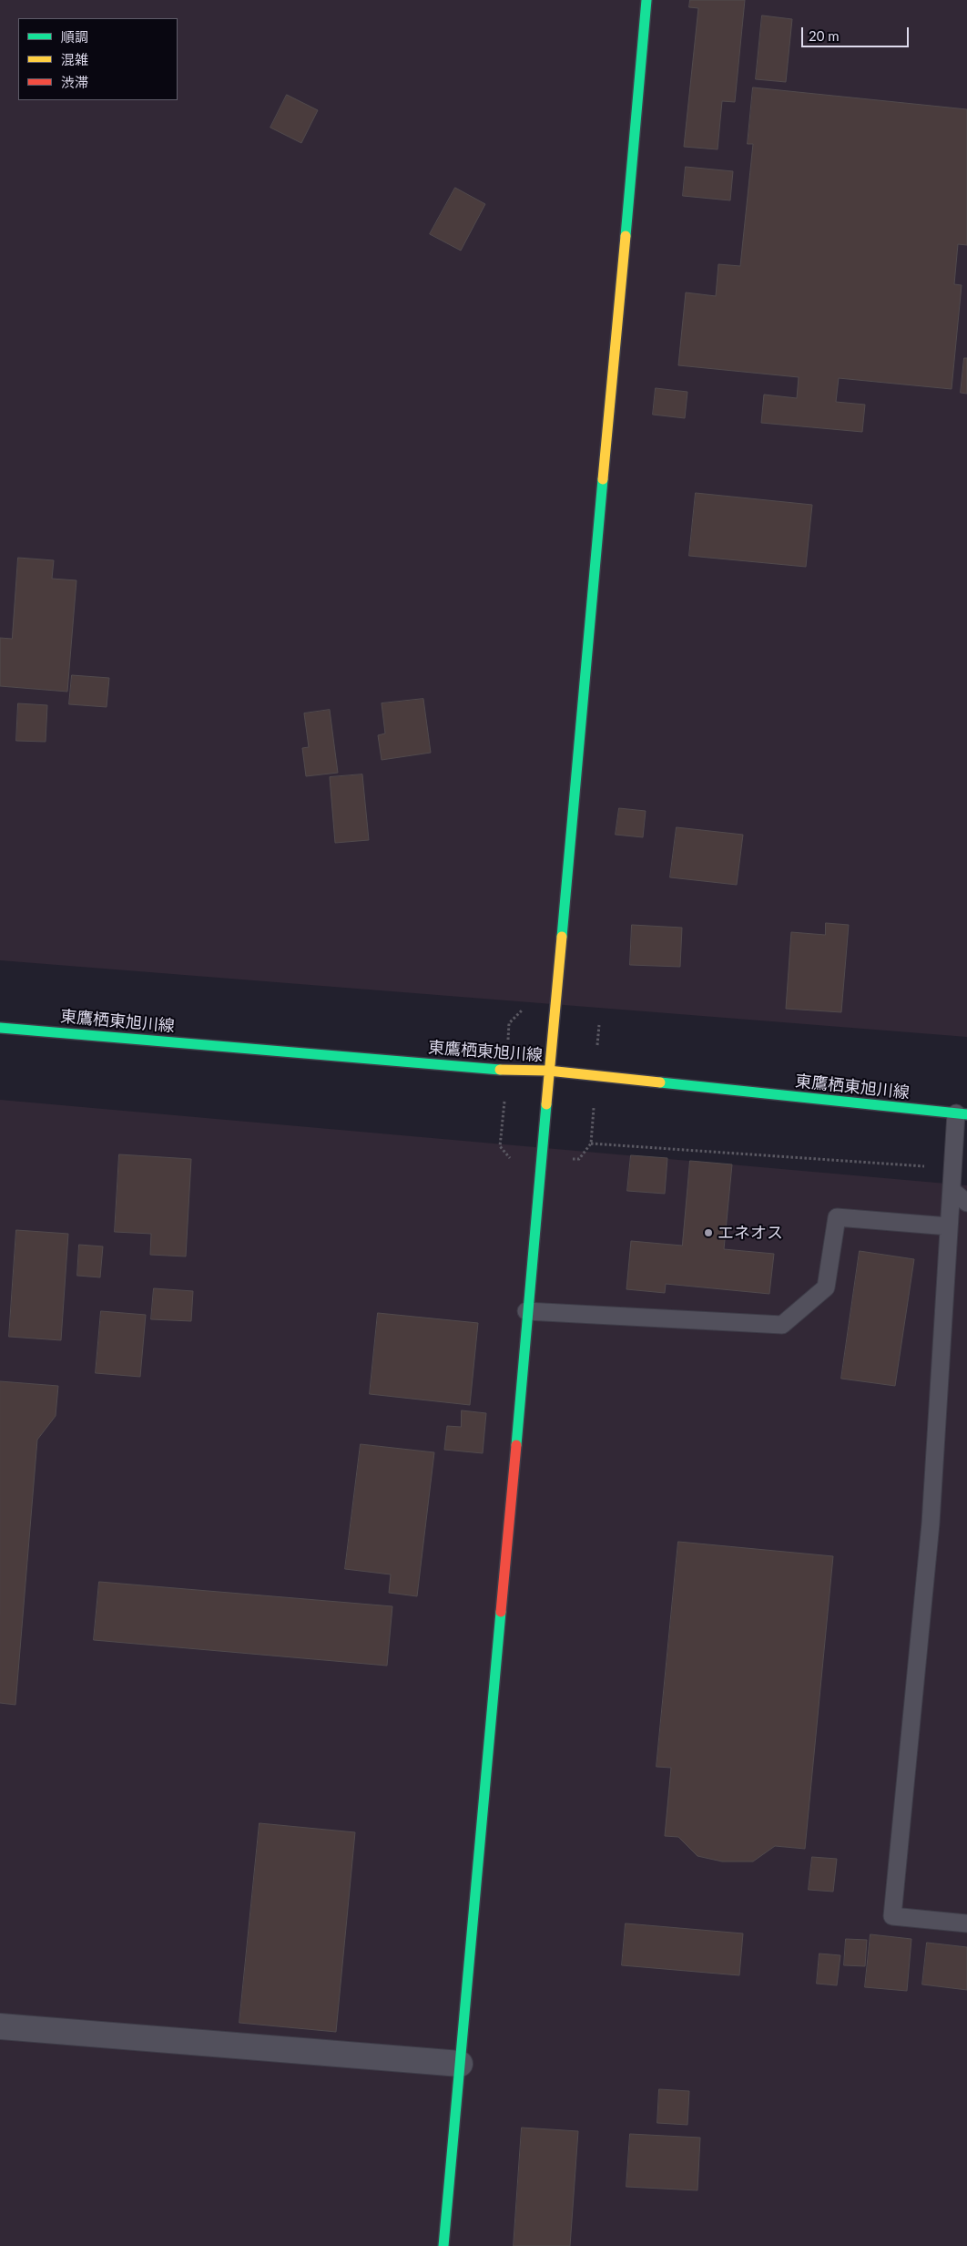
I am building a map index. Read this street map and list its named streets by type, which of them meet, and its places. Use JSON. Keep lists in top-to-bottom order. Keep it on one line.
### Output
{"streets":{"street":["東鷹栖東旭川線"]},"places":["エネオス"],"legend":["順調","混雑","渋滞"],"scale_bar":"20 m"}
